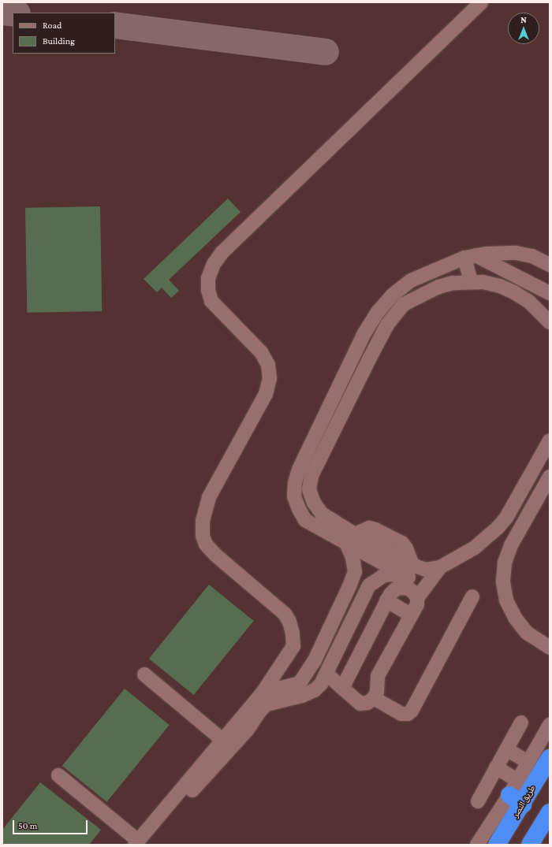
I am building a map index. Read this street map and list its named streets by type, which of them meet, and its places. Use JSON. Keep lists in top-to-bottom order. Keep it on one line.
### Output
{"streets":{"highway":["طريق النصر"]},"legend":["Road","Building"],"scale_bar":"50 m","north":"top"}
